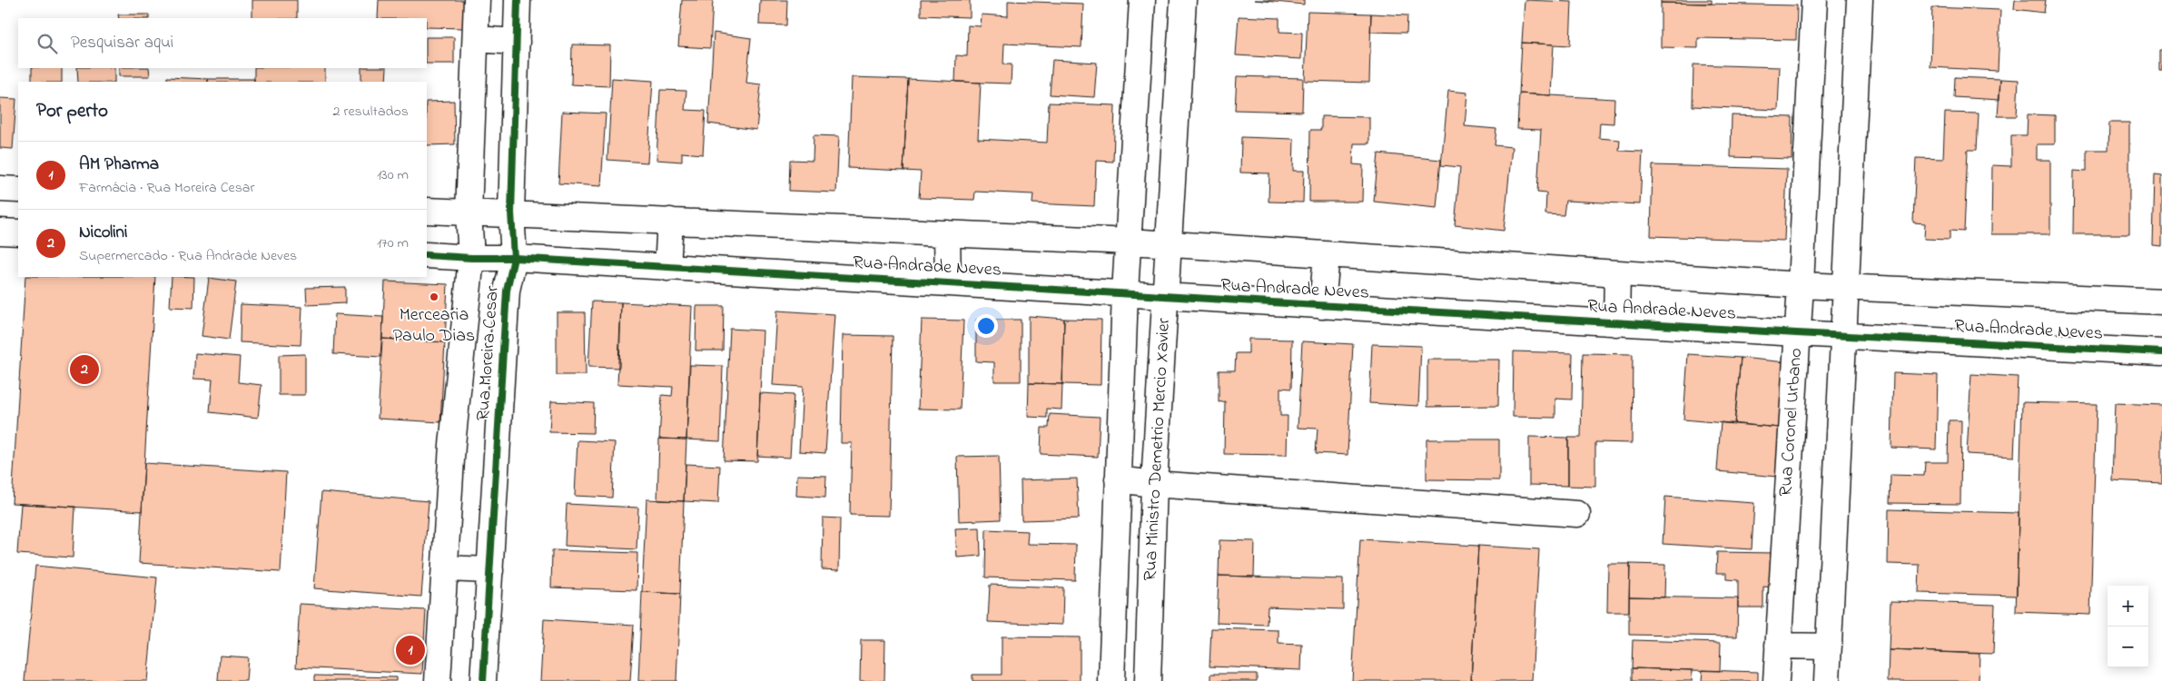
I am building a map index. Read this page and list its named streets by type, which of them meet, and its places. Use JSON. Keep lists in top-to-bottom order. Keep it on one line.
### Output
{"streets":{"street":["Rua Andrade Neves","Rua Moreira Cesar","Rua Coronel Urbano","Rua Ministro Demetrio Mercio Xavier"]},"crossings":[["Rua Andrade Neves","Rua Moreira Cesar"],["Rua Andrade Neves","Rua Coronel Urbano"],["Rua Andrade Neves","Rua Ministro Demetrio Mercio Xavier"]],"places":["Mercearia Paulo Dias"],"page":{"search":"Pesquisar aqui","heading":["Por perto","2 resultados"],"list":[{"mark":"1","name":"AM Pharma","note":"Farmácia · Rua Moreira Cesar","value":"130 m"},{"mark":"2","name":"Nicolini","note":"Supermercado · Rua Andrade Neves","value":"170 m"}],"pins":["2","1"],"map_buttons":["+","−"]}}
